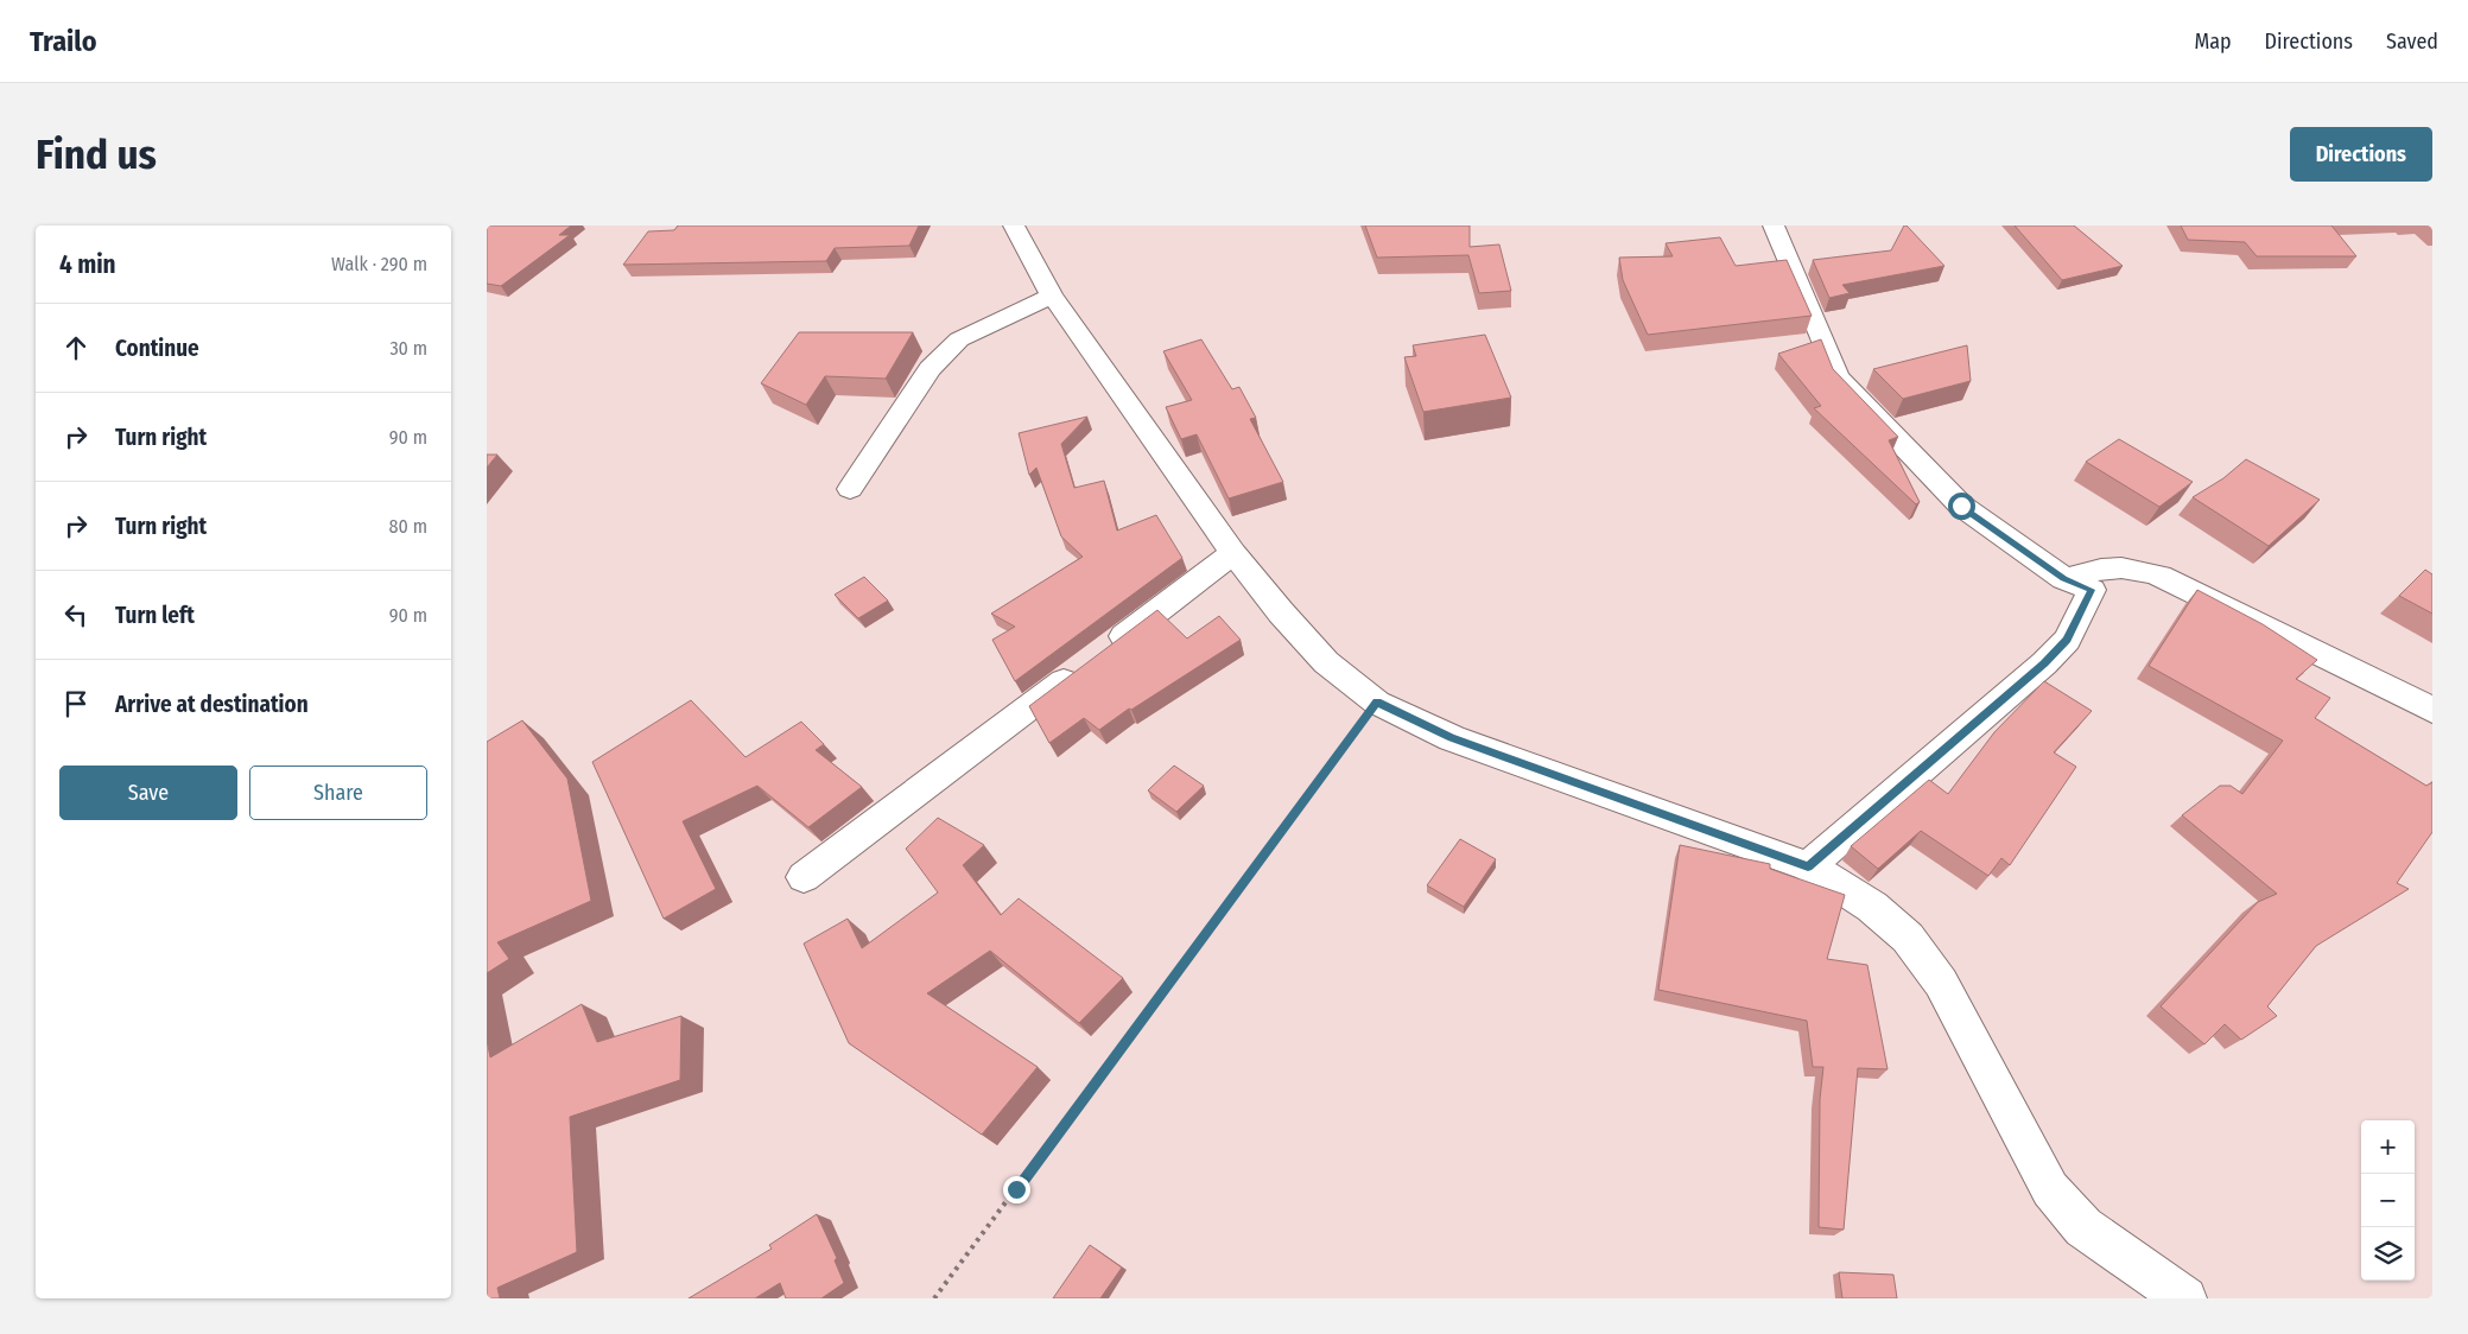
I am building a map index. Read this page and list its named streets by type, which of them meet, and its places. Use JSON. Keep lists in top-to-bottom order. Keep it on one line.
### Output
{"page":{"header":"Trailo","nav":["Map","Directions","Saved"],"buttons":["Directions",["Save","Share"]],"title":"Find us","heading":["4 min","Walk · 290 m"],"list":[["Continue","30 m"],["Turn right","90 m"],["Turn right","80 m"],["Turn left","90 m"],"Arrive at destination"],"map_buttons":["+","−"]}}
